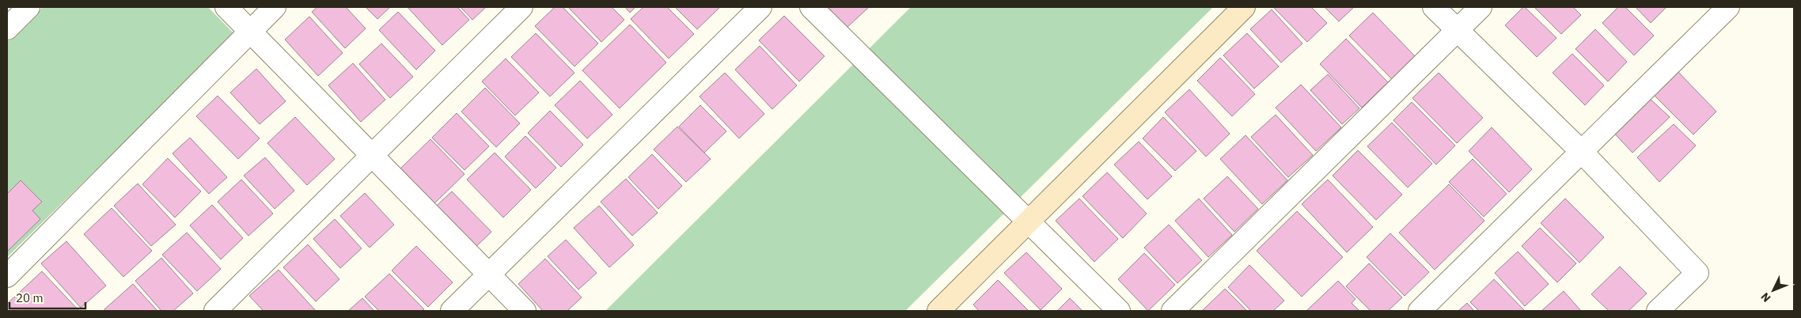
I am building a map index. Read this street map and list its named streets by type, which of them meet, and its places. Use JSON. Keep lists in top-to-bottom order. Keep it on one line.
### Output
{"scale_bar":"20 m","north":"bottom left"}
